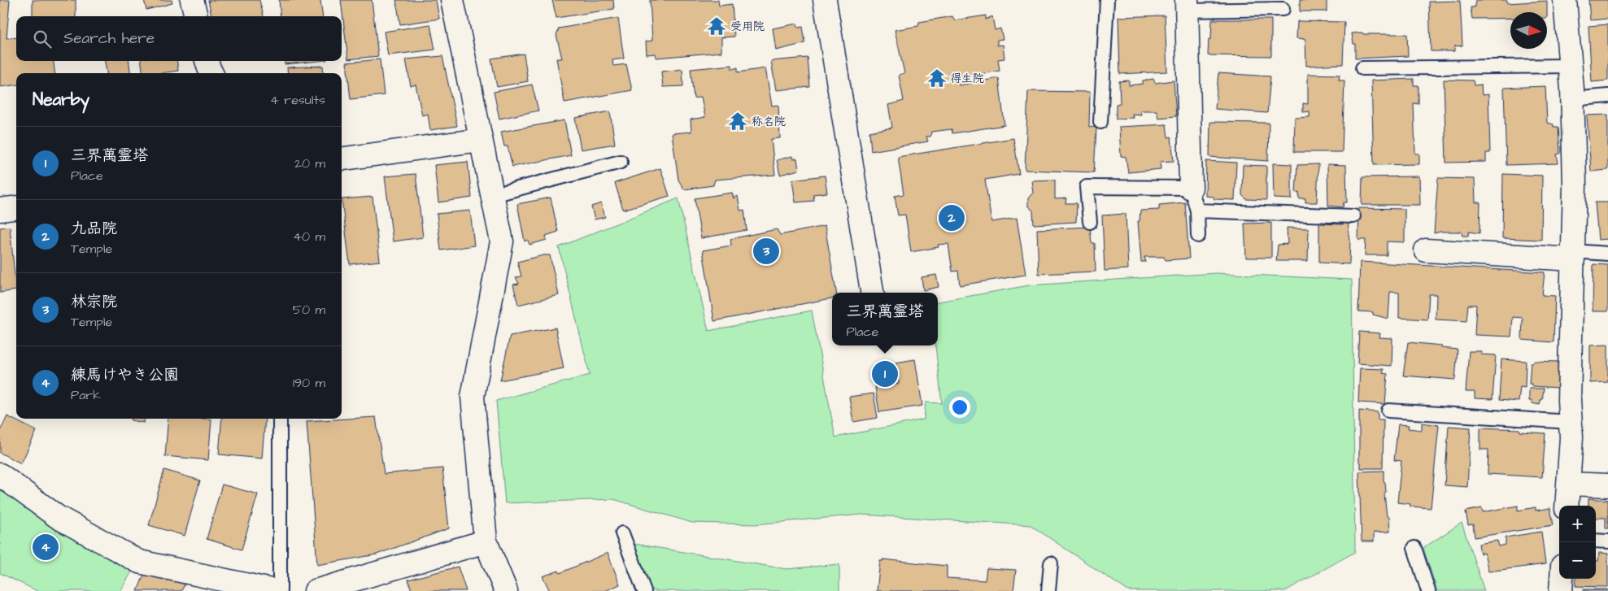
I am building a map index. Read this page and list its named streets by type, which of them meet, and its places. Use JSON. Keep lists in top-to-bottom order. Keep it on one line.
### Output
{"places":{"temple":["受用院","得生院","称名院"]},"north":"right","page":{"search":"Search here","heading":["Nearby","4 results"],"list":[{"mark":"1","name":"三界萬霊塔","note":"Place","value":"20 m"},{"mark":"2","name":"九品院","note":"Temple","value":"40 m"},{"mark":"3","name":"林宗院","note":"Temple","value":"50 m"},{"mark":"4","name":"練馬けやき公園","note":"Park","value":"190 m"}],"pins":["2","3","1","4"],"popup":["三界萬霊塔","Place"],"map_buttons":["+","−"]}}
